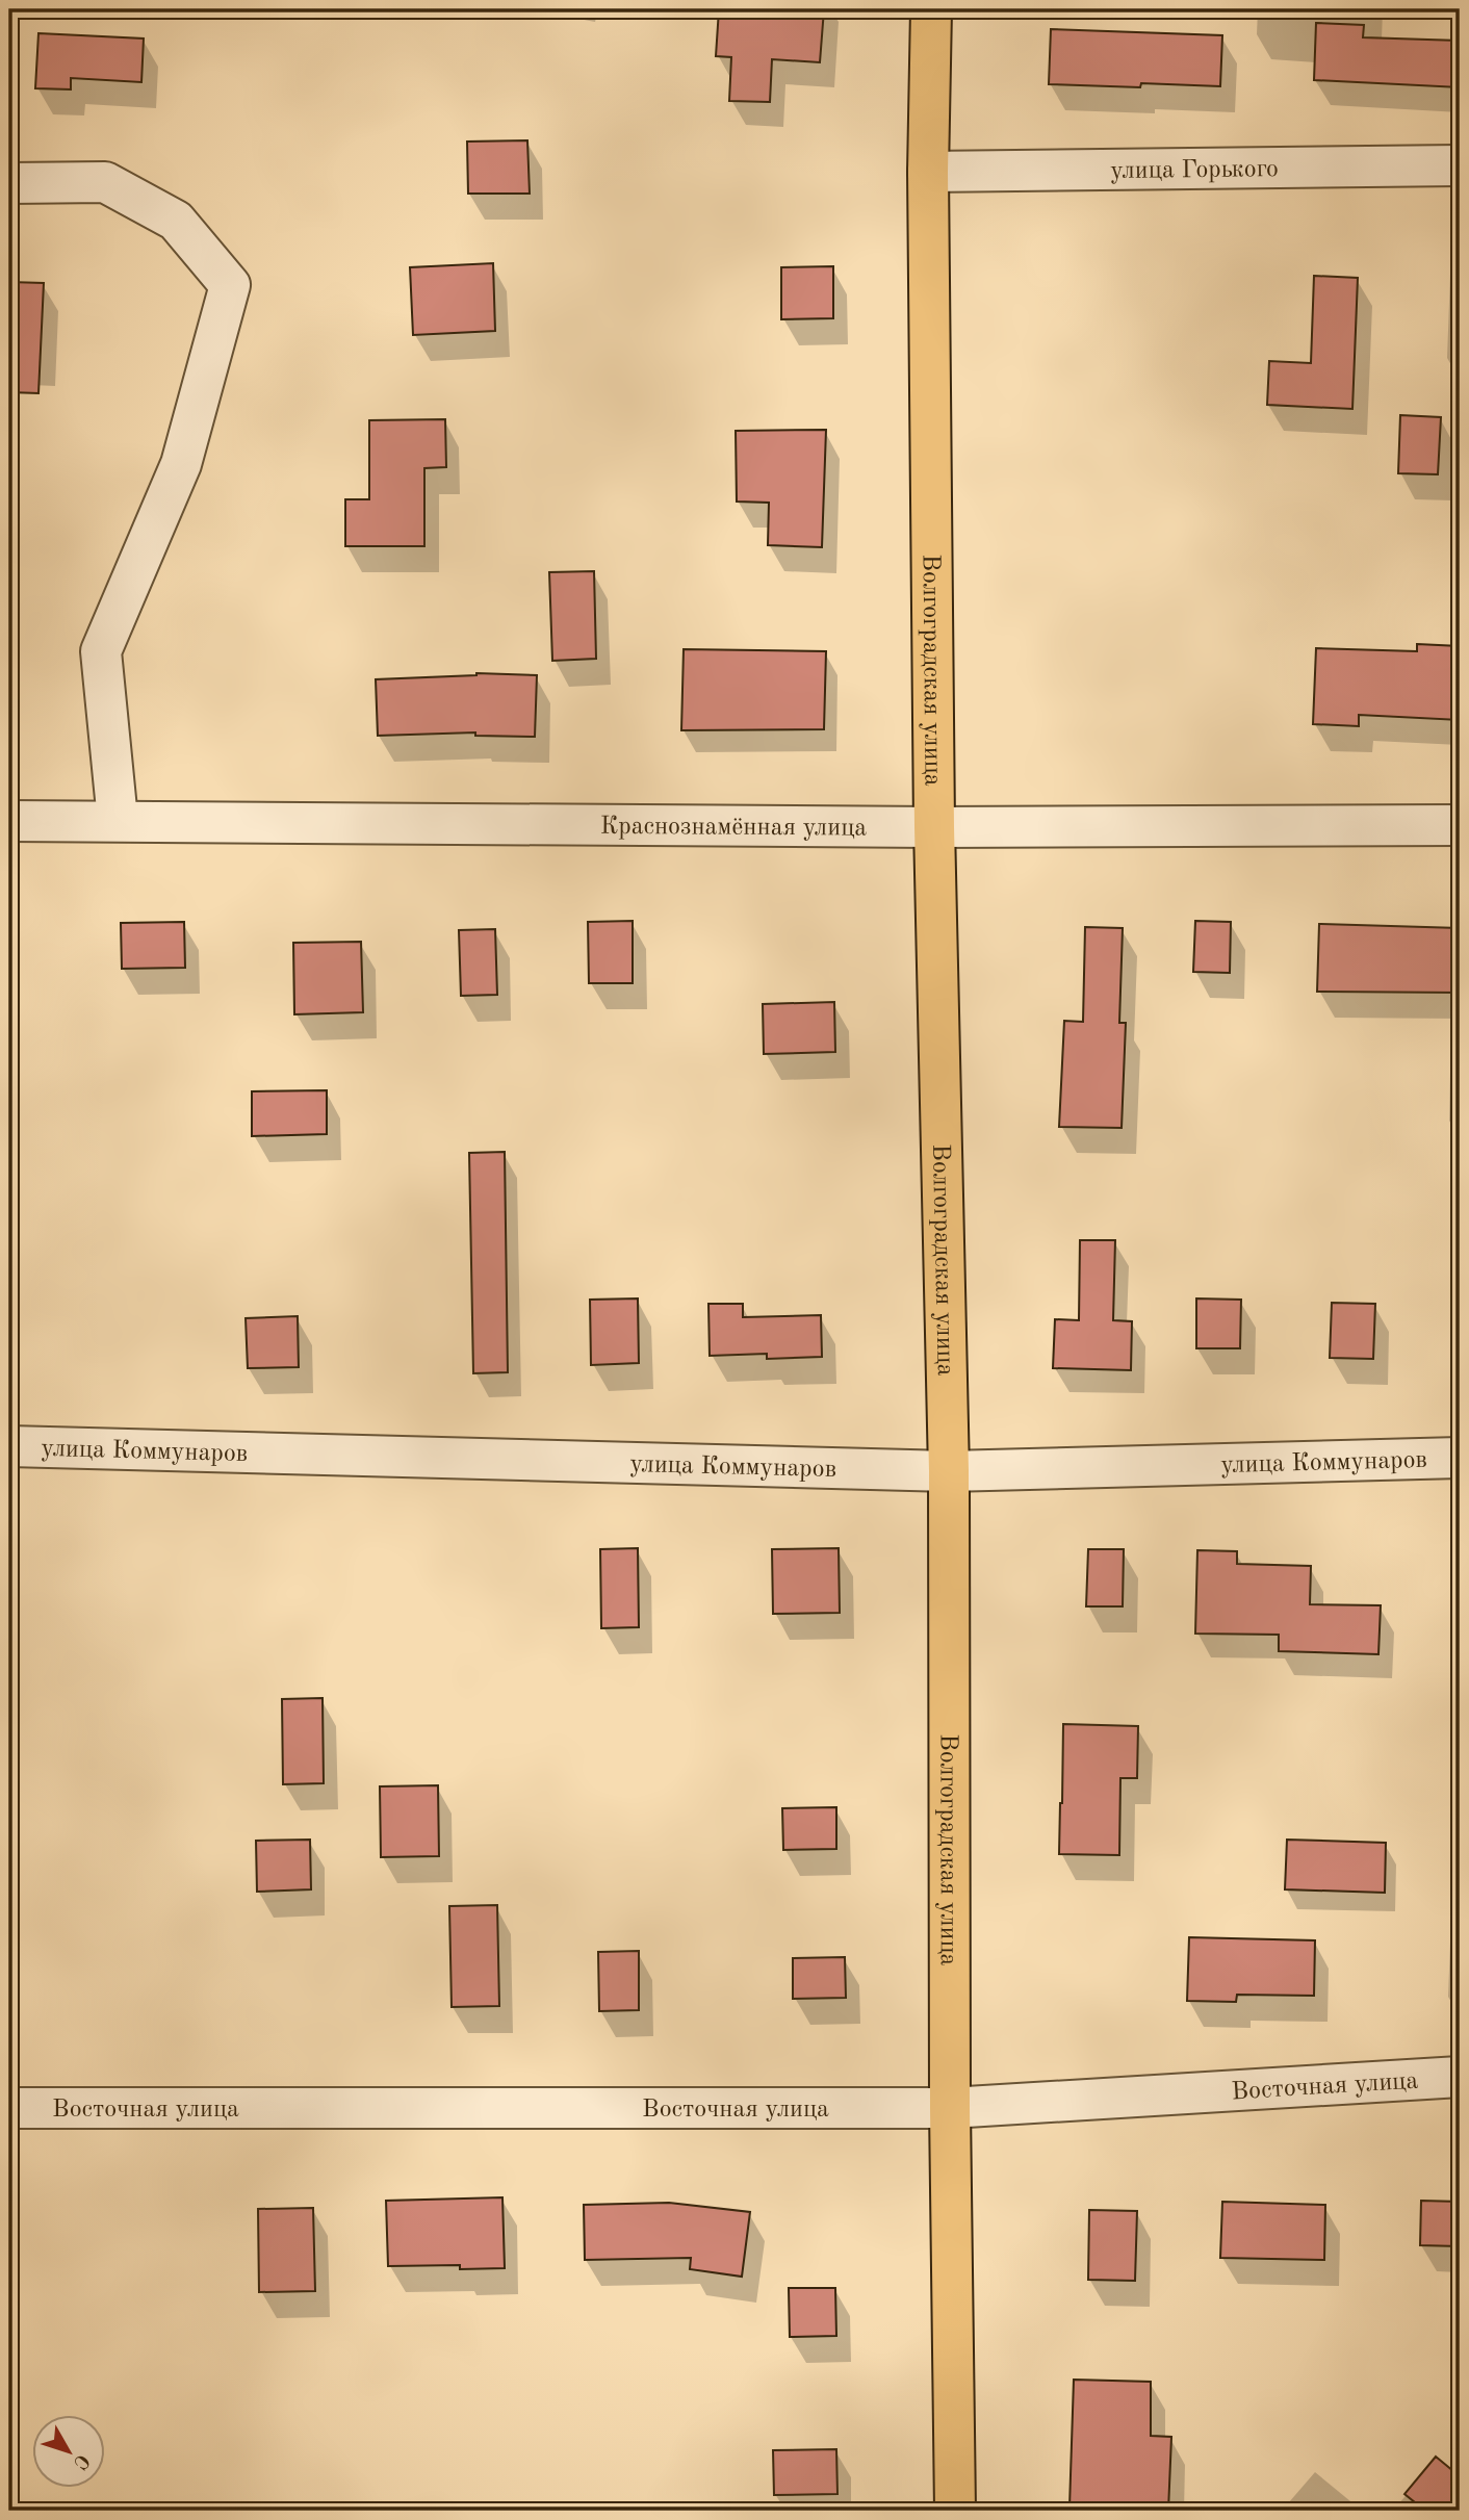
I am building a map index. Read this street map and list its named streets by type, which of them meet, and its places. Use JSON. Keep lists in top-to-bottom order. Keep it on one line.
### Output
{"streets":{"main road":["Волгоградская улица"],"street":["улица Горького","Краснознамённая улица","улица Коммунаров","Восточная улица"]},"crossings":[["улица Горького","Волгоградская улица"],["Волгоградская улица","Краснознамённая улица"],["Волгоградская улица","улица Коммунаров"],["Волгоградская улица","Восточная улица"]],"north":"bottom right"}
